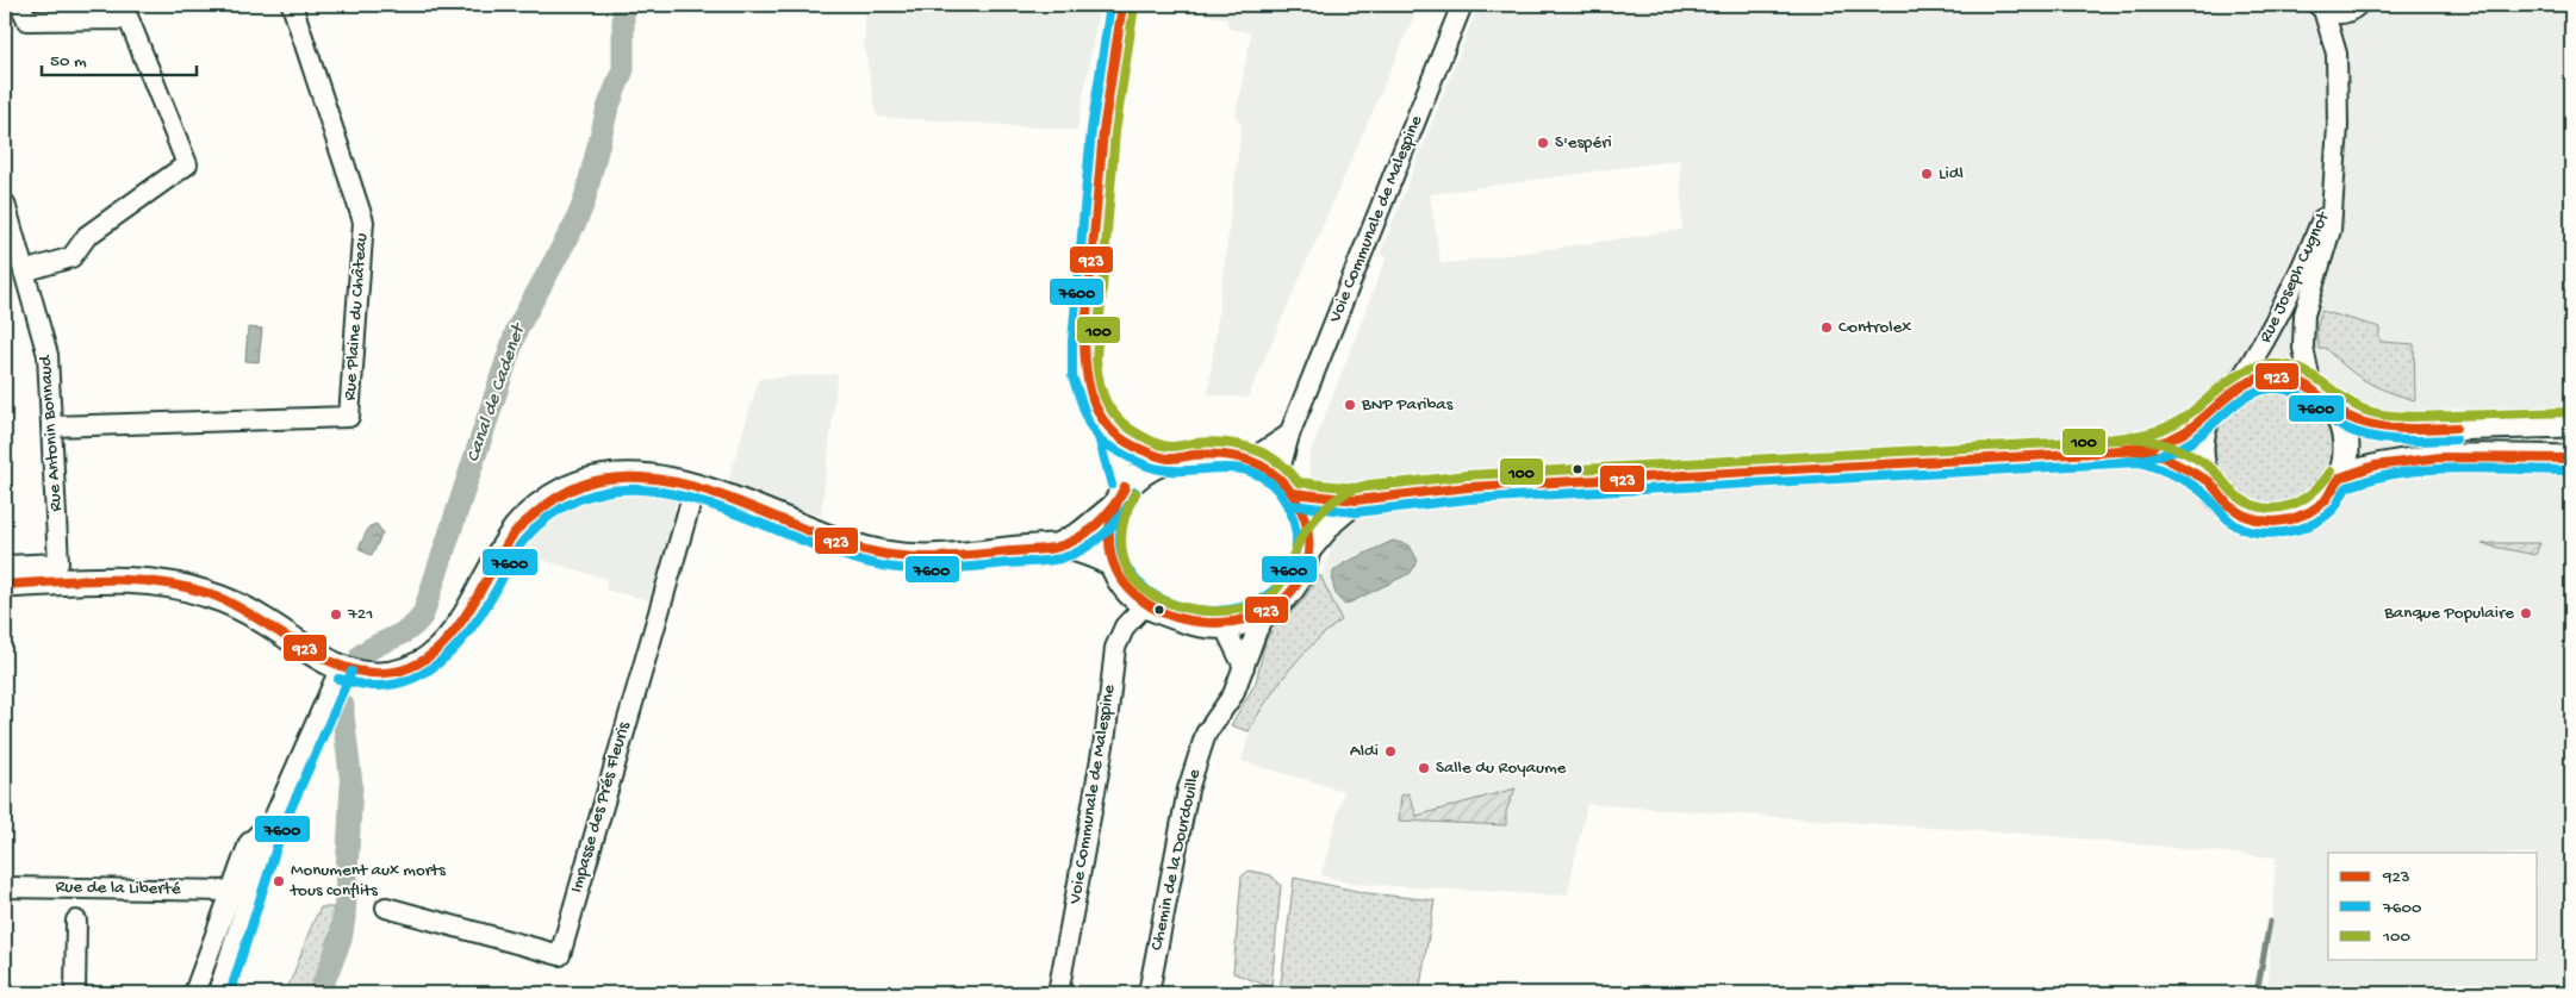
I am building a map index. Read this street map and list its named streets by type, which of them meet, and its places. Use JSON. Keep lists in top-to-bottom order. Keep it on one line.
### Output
{"streets":{"street":["Voie Communale de Malespine","Rue Joseph Cugnot","Rue Plaine du Château","Rue Antonin Bonnaud","Impasse des Prés Fleuris","Chemin de la Dourdouille","Rue de la Liberté"]},"crossings":[["Voie Communale de Malespine","Chemin de la Dourdouille"],["Rue Plaine du Château","Rue Antonin Bonnaud"]],"water":["Canal de Cadenet"],"places":["S'espéri","Lidl","Controlex","BNP Paribas","Banque Populaire","721","Aldi","Salle du Royaume","Monument aux morts tous conflits"],"lines":["transit line 923","transit line 7600","transit line 100"],"legend":["923","7600","100"],"scale_bar":"50 m"}
